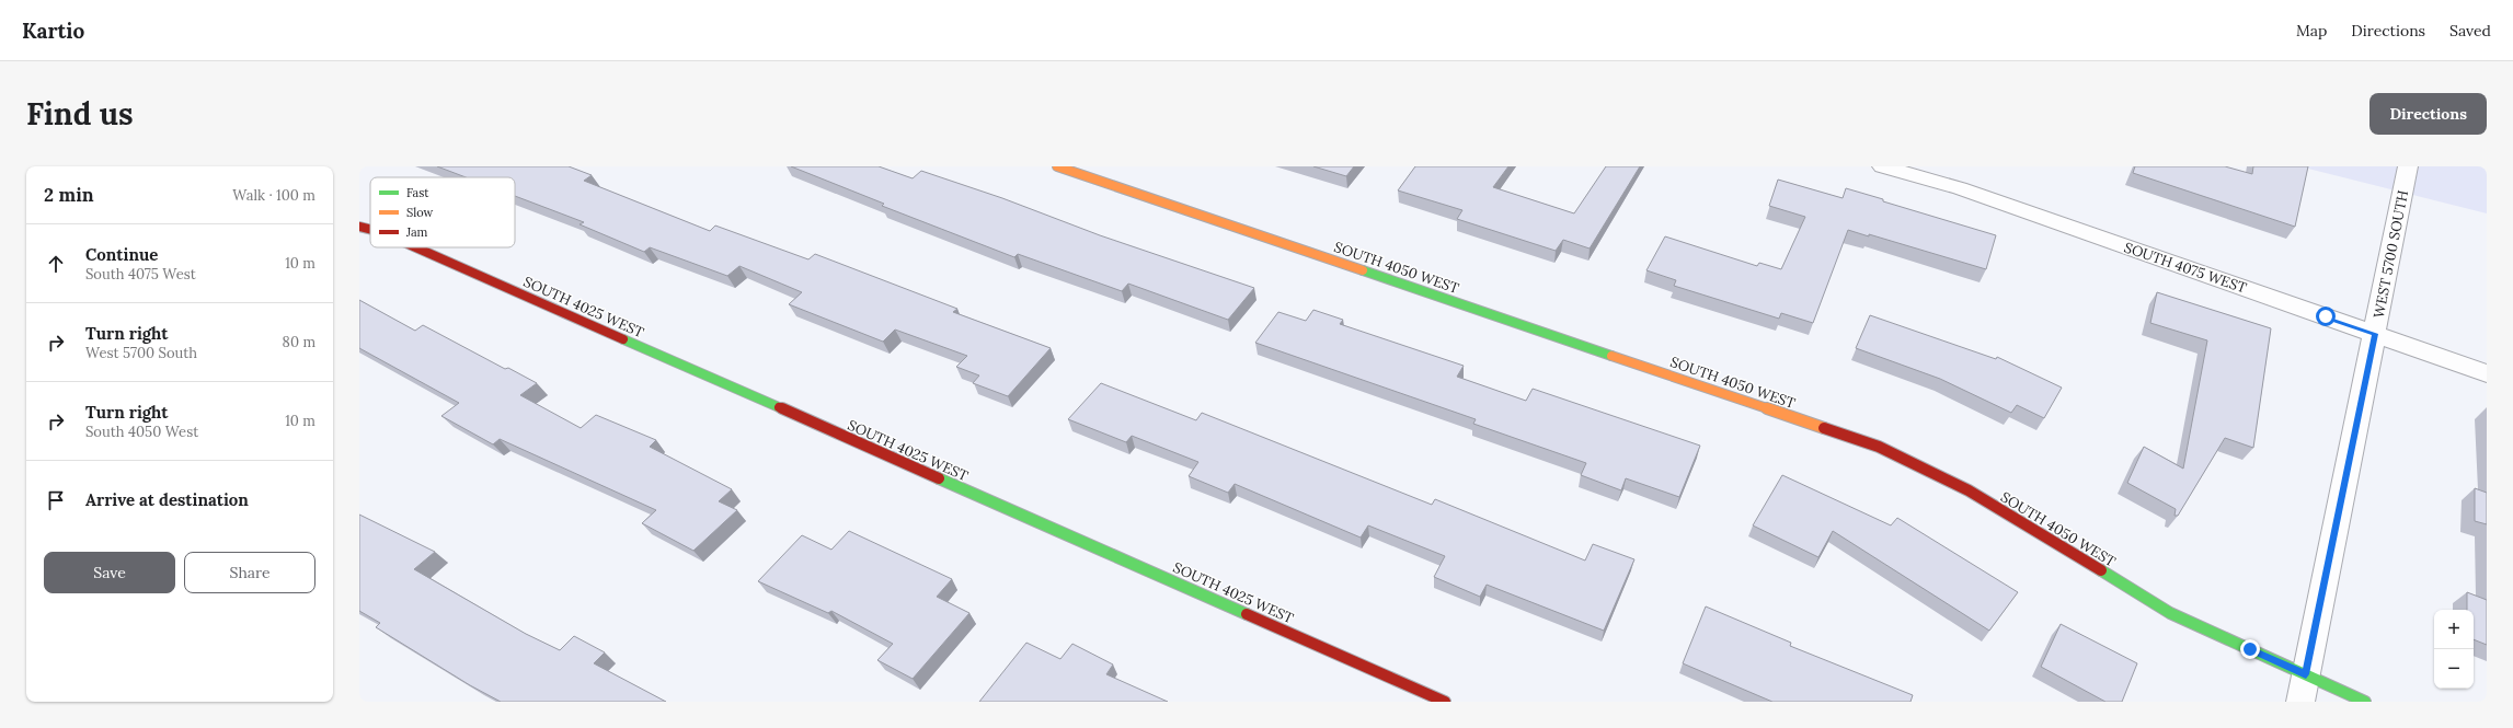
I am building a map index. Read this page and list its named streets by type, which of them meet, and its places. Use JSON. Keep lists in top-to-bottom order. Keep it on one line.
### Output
{"streets":{"street":["WEST 5700 SOUTH","SOUTH 4050 WEST","SOUTH 4075 WEST","SOUTH 4025 WEST"]},"crossings":[["WEST 5700 SOUTH","SOUTH 4050 WEST"],["WEST 5700 SOUTH","SOUTH 4075 WEST"]],"legend":["Fast","Slow","Jam"],"page":{"header":"Kartio","nav":["Map","Directions","Saved"],"buttons":["Directions",["Save","Share"]],"title":"Find us","heading":["2 min","Walk · 100 m"],"list":[["Continue","South 4075 West","10 m"],["Turn right","West 5700 South","80 m"],["Turn right","South 4050 West","10 m"],"Arrive at destination"],"map_buttons":["+","−"]}}
